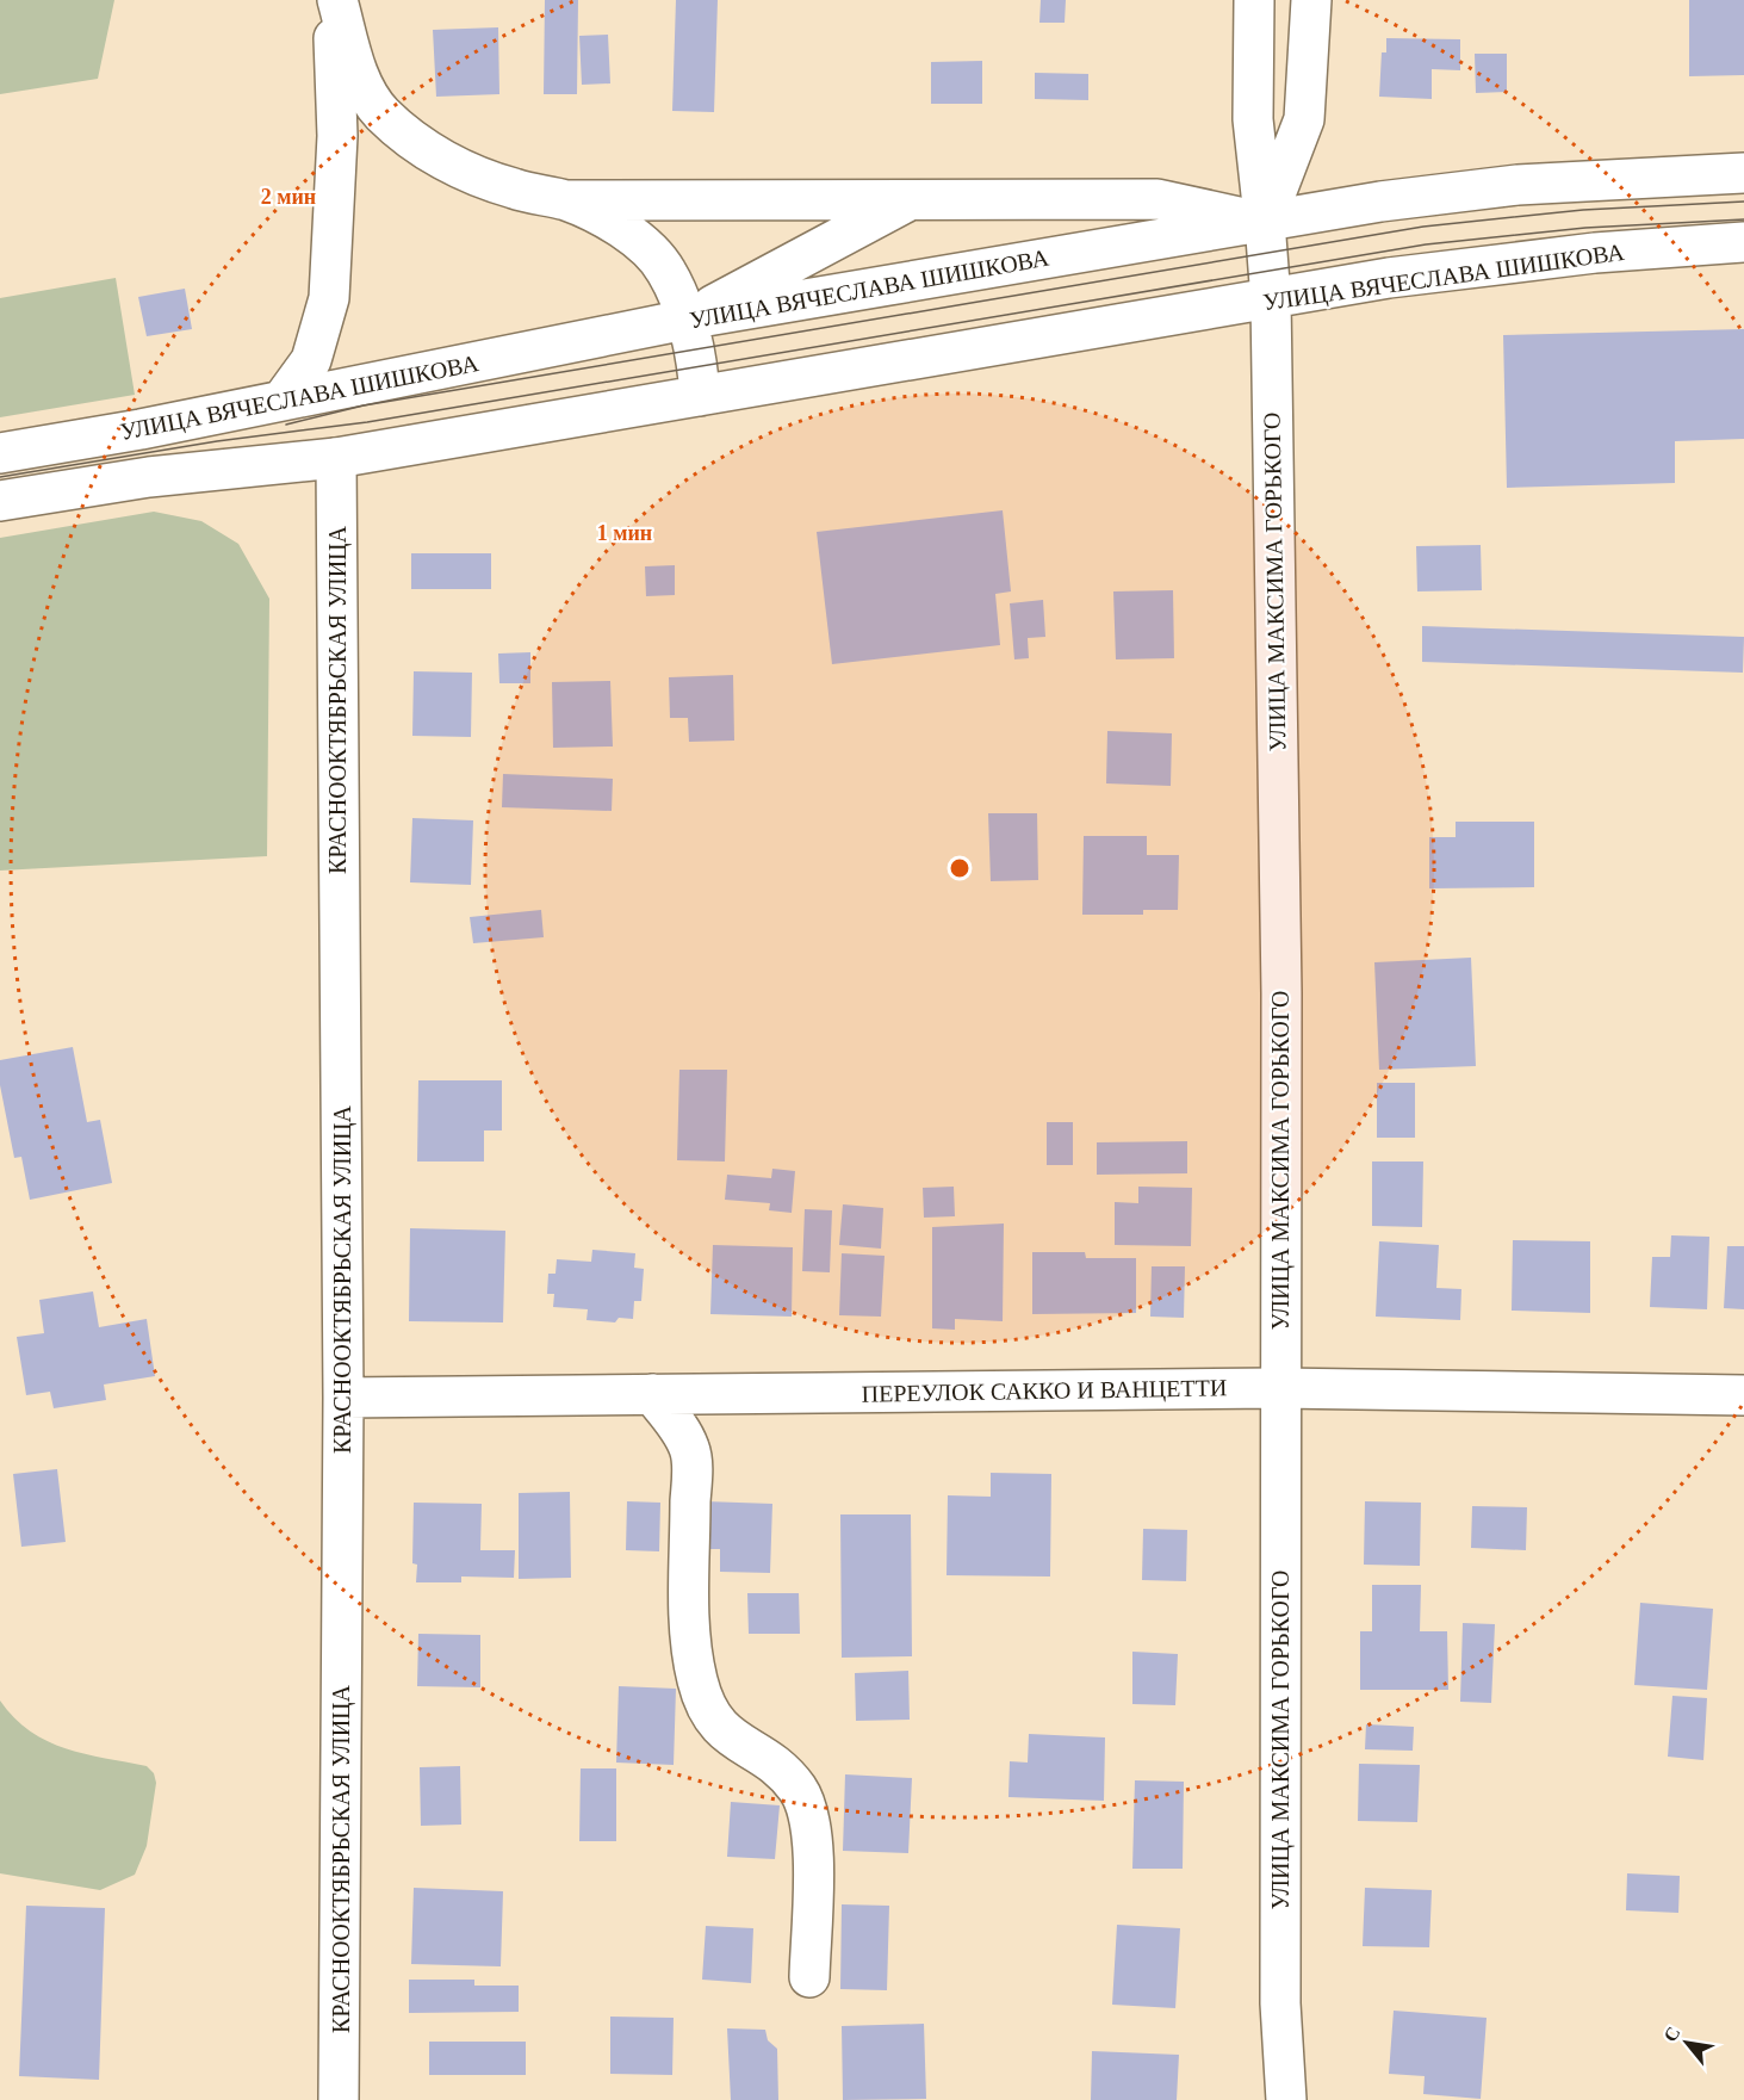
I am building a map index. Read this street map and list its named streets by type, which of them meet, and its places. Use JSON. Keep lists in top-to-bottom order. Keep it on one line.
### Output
{"streets":{"main road":["УЛИЦА ВЯЧЕСЛАВА ШИШКОВА","УЛИЦА МАКСИМА ГОРЬКОГО","КРАСНООКТЯБРЬСКАЯ УЛИЦА","ПЕРЕУЛОК САККО И ВАНЦЕТТИ"]},"crossings":[["УЛИЦА ВЯЧЕСЛАВА ШИШКОВА","УЛИЦА МАКСИМА ГОРЬКОГО"],["УЛИЦА ВЯЧЕСЛАВА ШИШКОВА","КРАСНООКТЯБРЬСКАЯ УЛИЦА"],["УЛИЦА МАКСИМА ГОРЬКОГО","ПЕРЕУЛОК САККО И ВАНЦЕТТИ"],["КРАСНООКТЯБРЬСКАЯ УЛИЦА","ПЕРЕУЛОК САККО И ВАНЦЕТТИ"]],"north":"top left","rings":["2 мин","1 мин"]}
